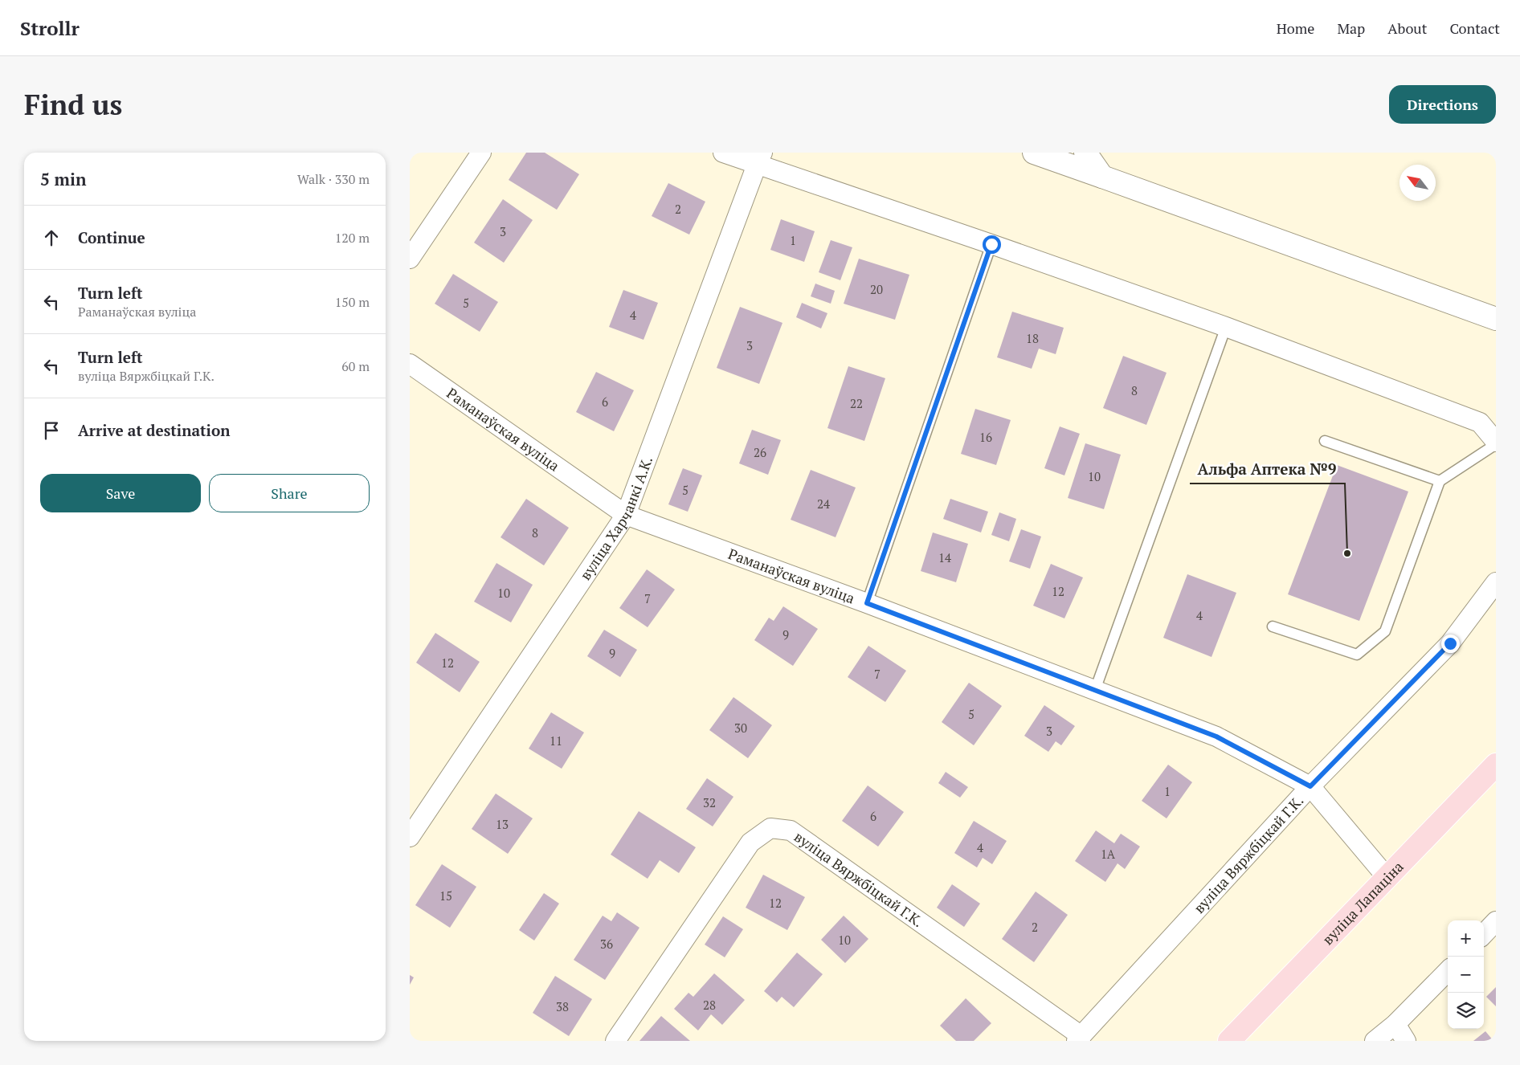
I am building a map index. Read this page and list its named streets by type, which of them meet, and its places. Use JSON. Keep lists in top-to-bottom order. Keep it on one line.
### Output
{"streets":{"main road":["вуліца Лапаціна"],"street":["Раманаўская вуліца","вуліца Харчанкі А.К.","вуліца Вяржбіцкай Г.К."]},"crossings":[["Раманаўская вуліца","вуліца Харчанкі А.К."],["Раманаўская вуліца","вуліца Вяржбіцкай Г.К."]],"places":["Альфа Аптека №9"],"house_numbers":["2","3","1","20","5","4","18","3","8","6","22","16","26","10","5","24","8","14","12","10","7","4","9","9","12","7","5","30","3","11","1","32","6","13","4","1А","15","12","2","10","36","28","38"],"north":"top left","page":{"header":"Strollr","nav":["Home","Map","About","Contact"],"buttons":["Directions",["Save","Share"]],"title":"Find us","heading":["5 min","Walk · 330 m"],"list":[["Continue","120 m"],["Turn left","Раманаўская вуліца","150 m"],["Turn left","вуліца Вяржбіцкай Г.К.","60 m"],"Arrive at destination"],"map_buttons":["+","−"]}}
